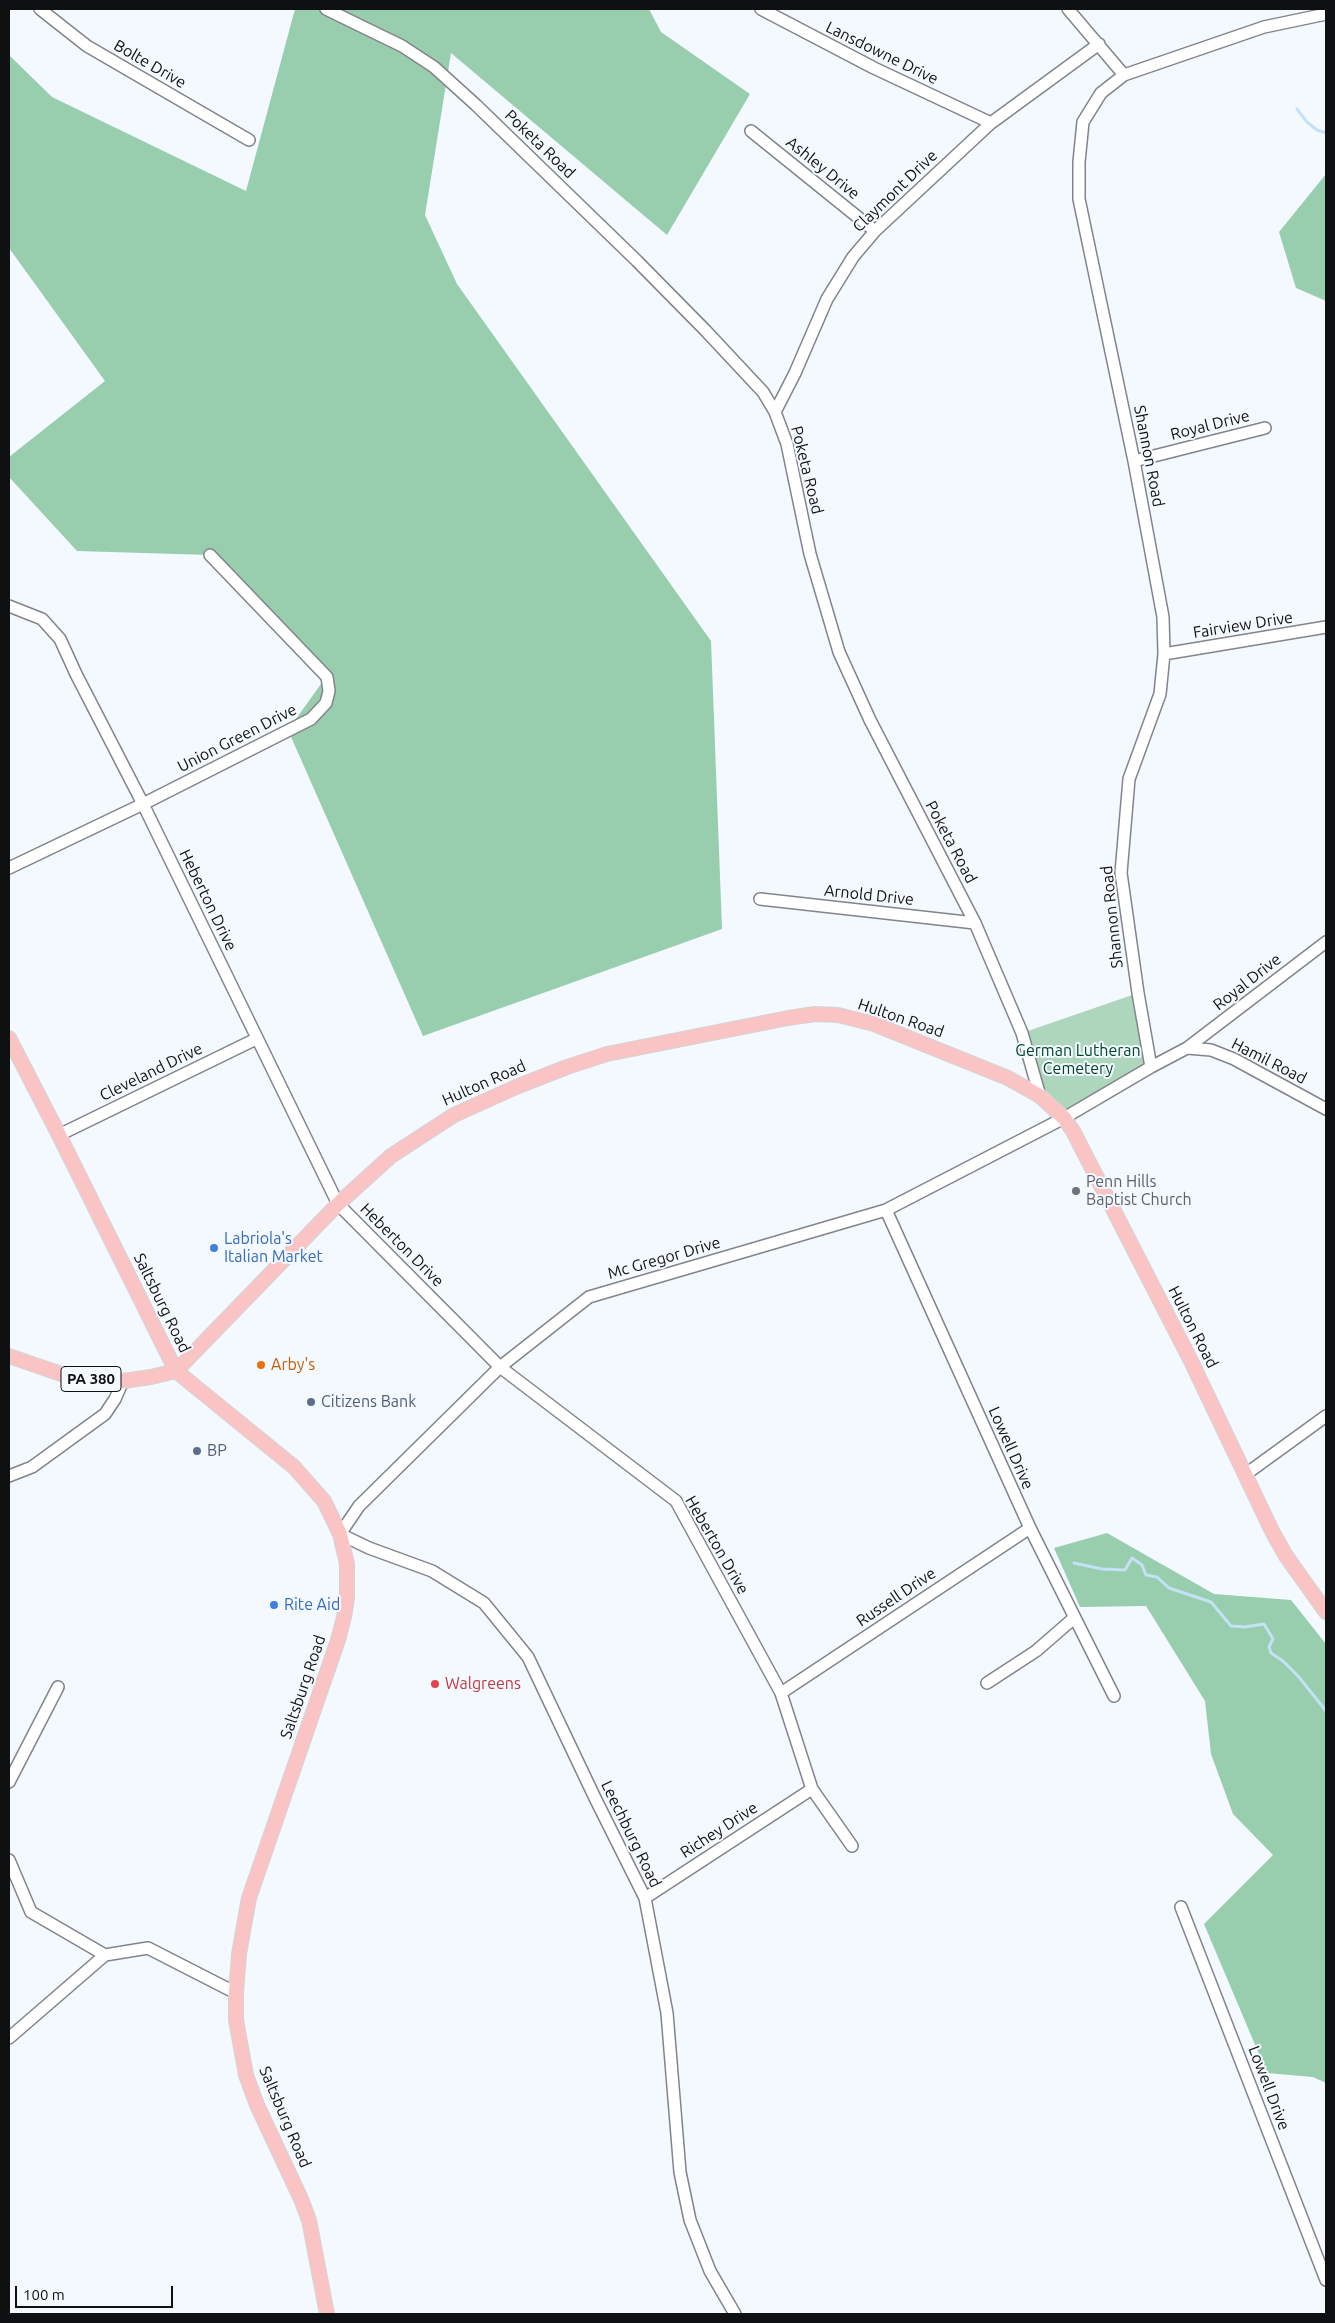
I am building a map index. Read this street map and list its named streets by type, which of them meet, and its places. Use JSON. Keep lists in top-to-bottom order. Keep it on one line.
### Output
{"streets":{"main road":["Hulton Road","Saltsburg Road","PA 380"],"street":["Lansdowne Drive","Bolte Drive","Poketa Road","Ashley Drive","Claymont Drive","Royal Drive","Shannon Road","Fairview Drive","Union Green Drive","Arnold Drive","Heberton Drive","Hamil Road","Cleveland Drive","Mc Gregor Drive","Lowell Drive","Russell Drive","Richey Drive","Leechburg Road"]},"crossings":[["Lansdowne Drive","Claymont Drive"],["Poketa Road","Claymont Drive"],["Poketa Road","Arnold Drive"],["Poketa Road","Hulton Road"],["Ashley Drive","Claymont Drive"],["Royal Drive","Shannon Road"],["Royal Drive","Hamil Road"],["Shannon Road","Fairview Drive"],["Union Green Drive","Heberton Drive"],["Heberton Drive","Hulton Road"],["Heberton Drive","Cleveland Drive"],["Heberton Drive","Mc Gregor Drive"],["Heberton Drive","Russell Drive"],["Heberton Drive","Richey Drive"],["Hulton Road","Mc Gregor Drive"],["Hulton Road","Saltsburg Road"],["Hulton Road","PA 380"],["Cleveland Drive","Saltsburg Road"],["Mc Gregor Drive","Saltsburg Road"],["Mc Gregor Drive","Lowell Drive"],["Mc Gregor Drive","Leechburg Road"],["Saltsburg Road","PA 380"],["Saltsburg Road","Leechburg Road"],["Lowell Drive","Russell Drive"],["Richey Drive","Leechburg Road"]],"parks":["German Lutheran Cemetery"],"places":["Penn Hills Baptist Church","Labriola's Italian Market","Arby's","Citizens Bank","BP","Rite Aid","Walgreens"],"scale_bar":"100 m"}
